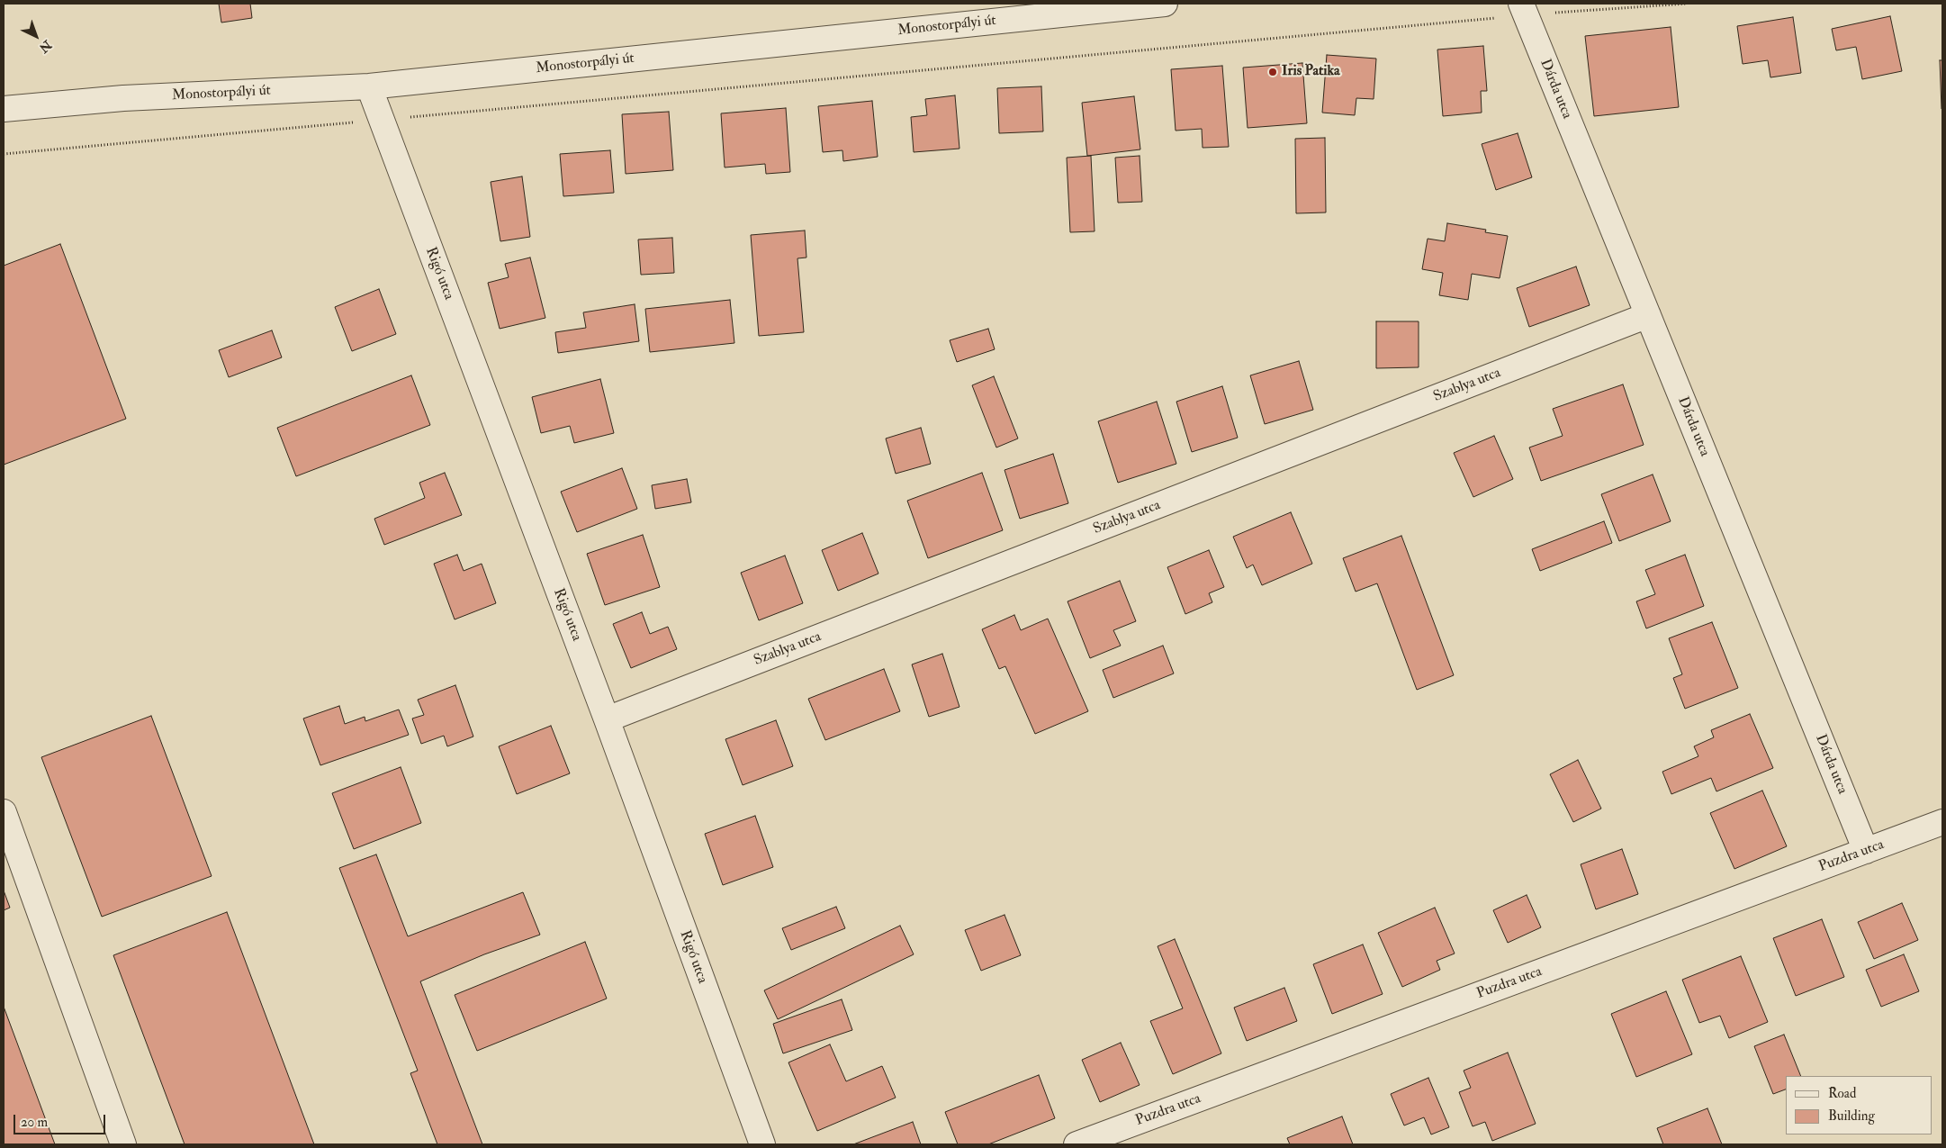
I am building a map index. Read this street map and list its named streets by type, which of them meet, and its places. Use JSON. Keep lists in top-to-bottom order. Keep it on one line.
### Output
{"streets":{"street":["Monostorpályi út","Dárda utca","Rigó utca","Szablya utca","Puzdra utca"]},"crossings":[["Monostorpályi út","Rigó utca"],["Dárda utca","Szablya utca"],["Dárda utca","Puzdra utca"],["Rigó utca","Szablya utca"]],"places":["Iris Patika"],"legend":["Road","Building"],"scale_bar":"20 m","north":"bottom right"}
